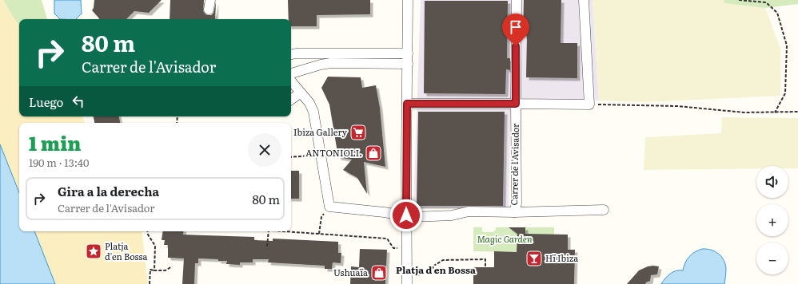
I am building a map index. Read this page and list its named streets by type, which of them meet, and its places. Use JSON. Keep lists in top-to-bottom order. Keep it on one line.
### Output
{"streets":{"street":["Carrer de l'Avisador"]},"districts":["Platja d'en Bossa"],"parks":["Magic Garden"],"places":{"supermarket":["Ibiza Gallery"],"shop":["ANTONIOLI.","Ushuaïa"],"place":["Platja d'en Bossa"],"bar":["Hï Ibiza"]},"page":{"turn":["80 m","Carrer de l'Avisador"],"then":"Luego","heading":["1 min","190 m · 13:40"],"map_buttons":["+","−"],"list":[{"name":"Gira a la derecha","note":"Carrer de l'Avisador","value":"80 m"}]}}
